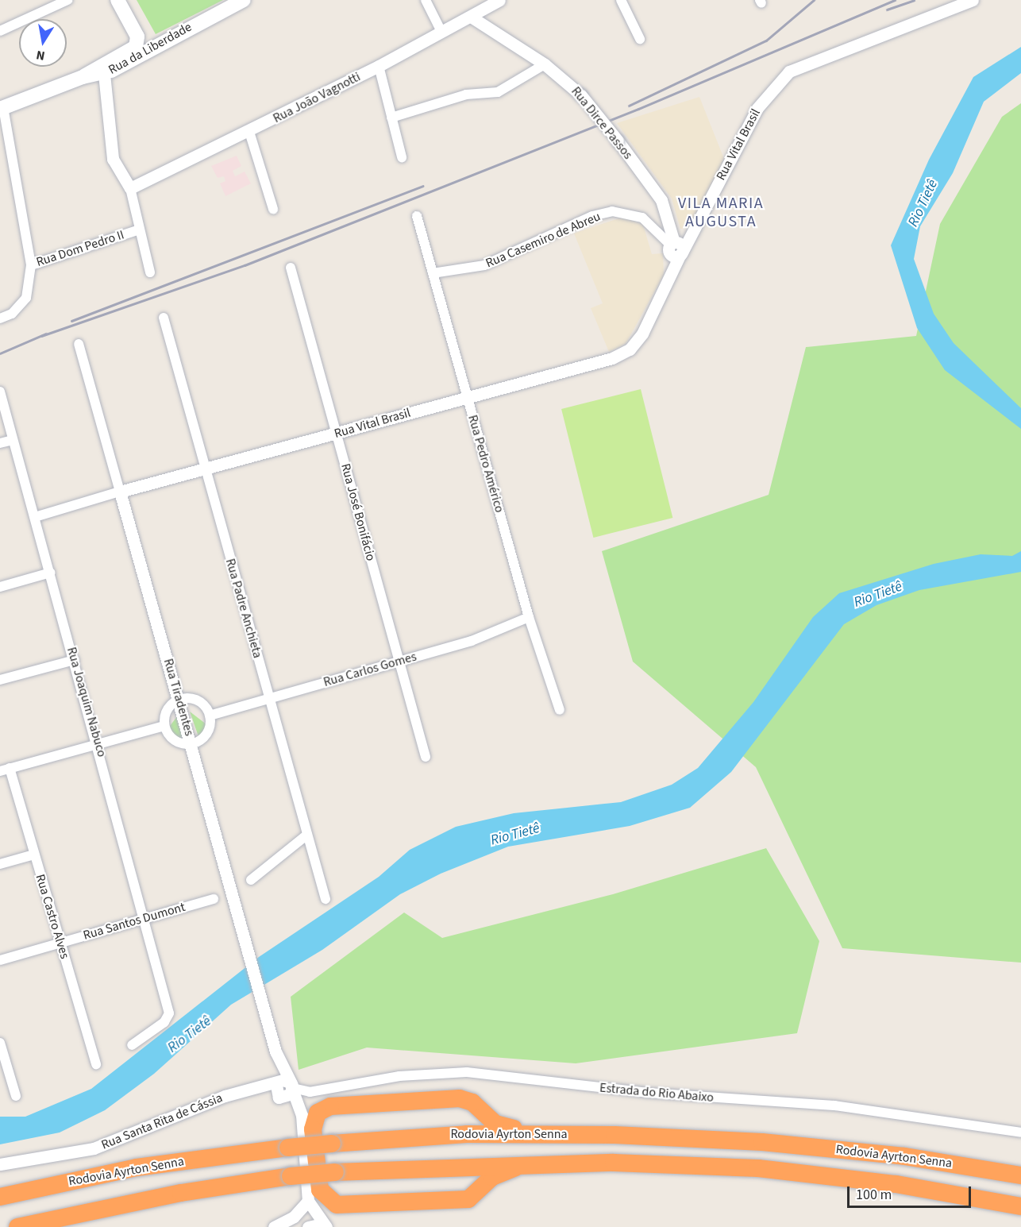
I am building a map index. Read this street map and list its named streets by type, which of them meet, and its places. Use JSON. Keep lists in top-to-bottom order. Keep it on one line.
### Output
{"streets":{"highway":["Rodovia Ayrton Senna"],"main road":["Rua da Liberdade"],"street":["Rua João Vagnotti","Rua Dirce Passos","Rua Vital Brasil","Rua Casemiro de Abreu","Rua Dom Pedro II","Rua Pedro Américo","Rua José Bonifácio","Rua Padre Anchieta","Rua Carlos Gomes","Rua Tiradentes","Rua Joaquim Nabuco","Rua Castro Alves","Rua Santos Dumont","Estrada do Rio Abaixo","Rua Santa Rita de Cássia"]},"crossings":[["Rua João Vagnotti","Rua Dirce Passos"],["Rua Dirce Passos","Rua Vital Brasil"],["Rua Dirce Passos","Rua Casemiro de Abreu"],["Rua Vital Brasil","Rua Casemiro de Abreu"],["Rua Vital Brasil","Rua Pedro Américo"],["Rua Vital Brasil","Rua José Bonifácio"],["Rua Vital Brasil","Rua Padre Anchieta"],["Rua Vital Brasil","Rua Tiradentes"],["Rua Vital Brasil","Rua Joaquim Nabuco"],["Rua Casemiro de Abreu","Rua Pedro Américo"],["Rua Pedro Américo","Rua Carlos Gomes"],["Rua José Bonifácio","Rua Carlos Gomes"],["Rua Padre Anchieta","Rua Carlos Gomes"],["Rua Tiradentes","Estrada do Rio Abaixo"],["Rua Tiradentes","Rua Santa Rita de Cássia"],["Rua Joaquim Nabuco","Rua Santos Dumont"],["Rua Castro Alves","Rua Santos Dumont"]],"districts":["VILA MARIA AUGUSTA"],"water":["Rio Tietê"],"scale_bar":"100 m","north":"bottom"}
